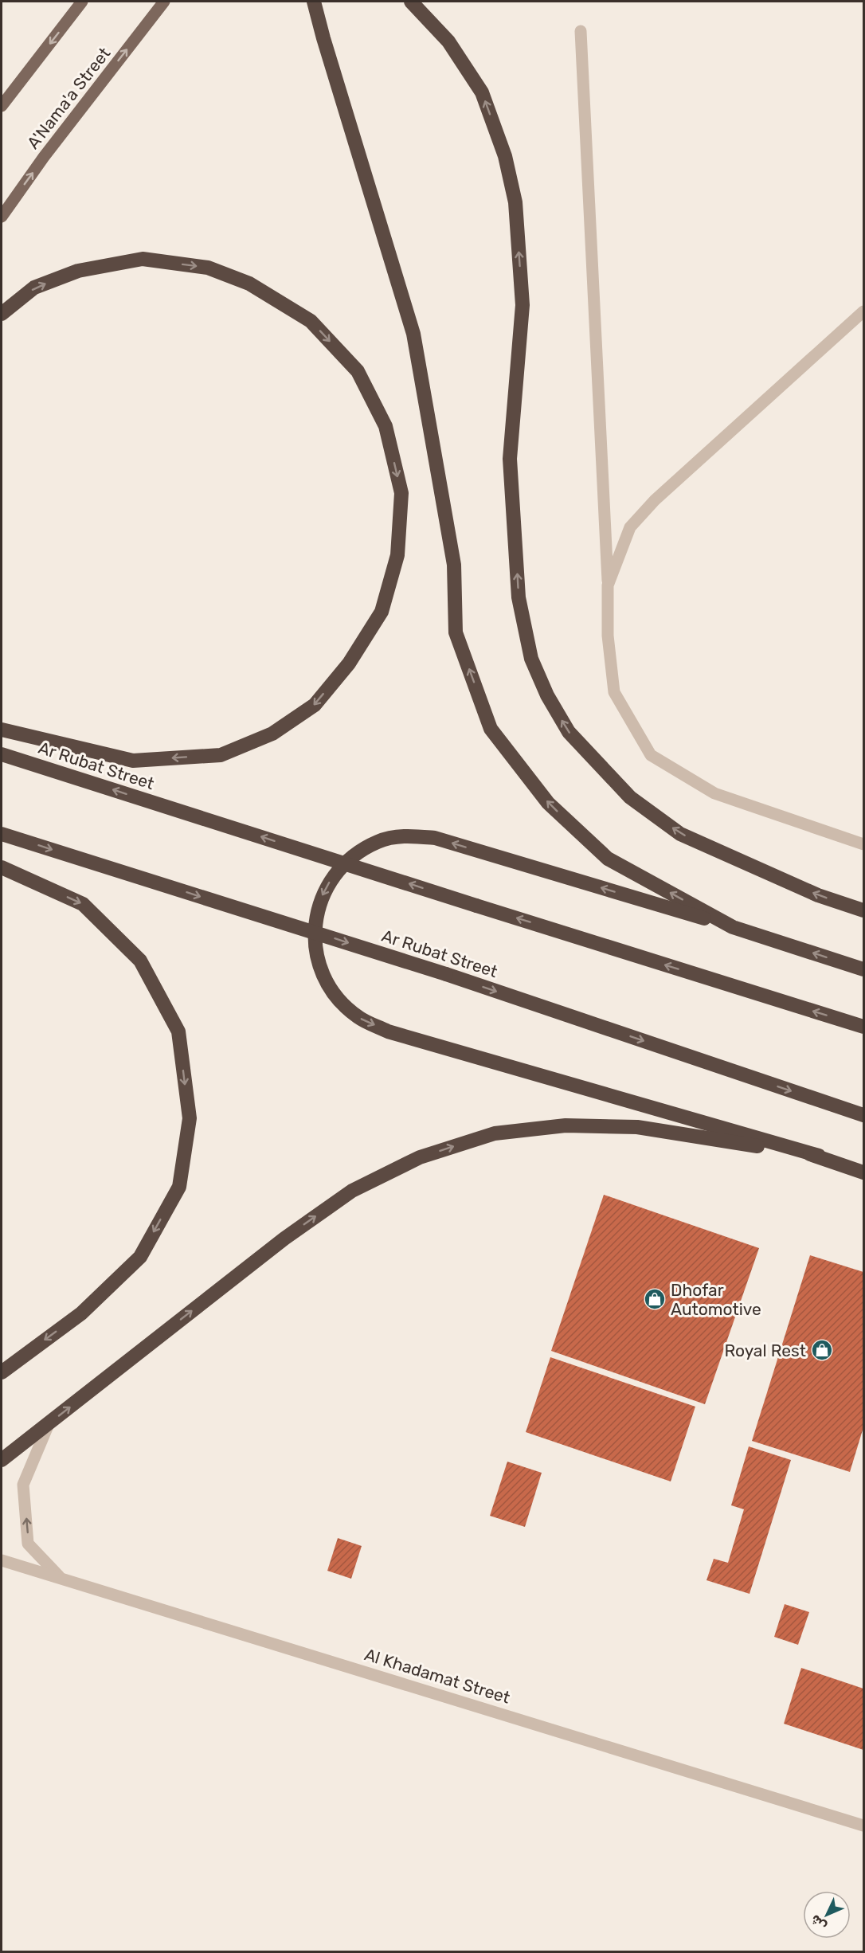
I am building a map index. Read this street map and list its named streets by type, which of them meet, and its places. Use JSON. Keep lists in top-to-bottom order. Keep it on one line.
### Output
{"streets":{"highway":["Ar Rubat Street"],"main road":["A'Nama'a Street"],"street":["Al Khadamat Street"]},"places":{"shop":["Dhofar Automotive","Royal Rest"]},"north":"bottom left"}
